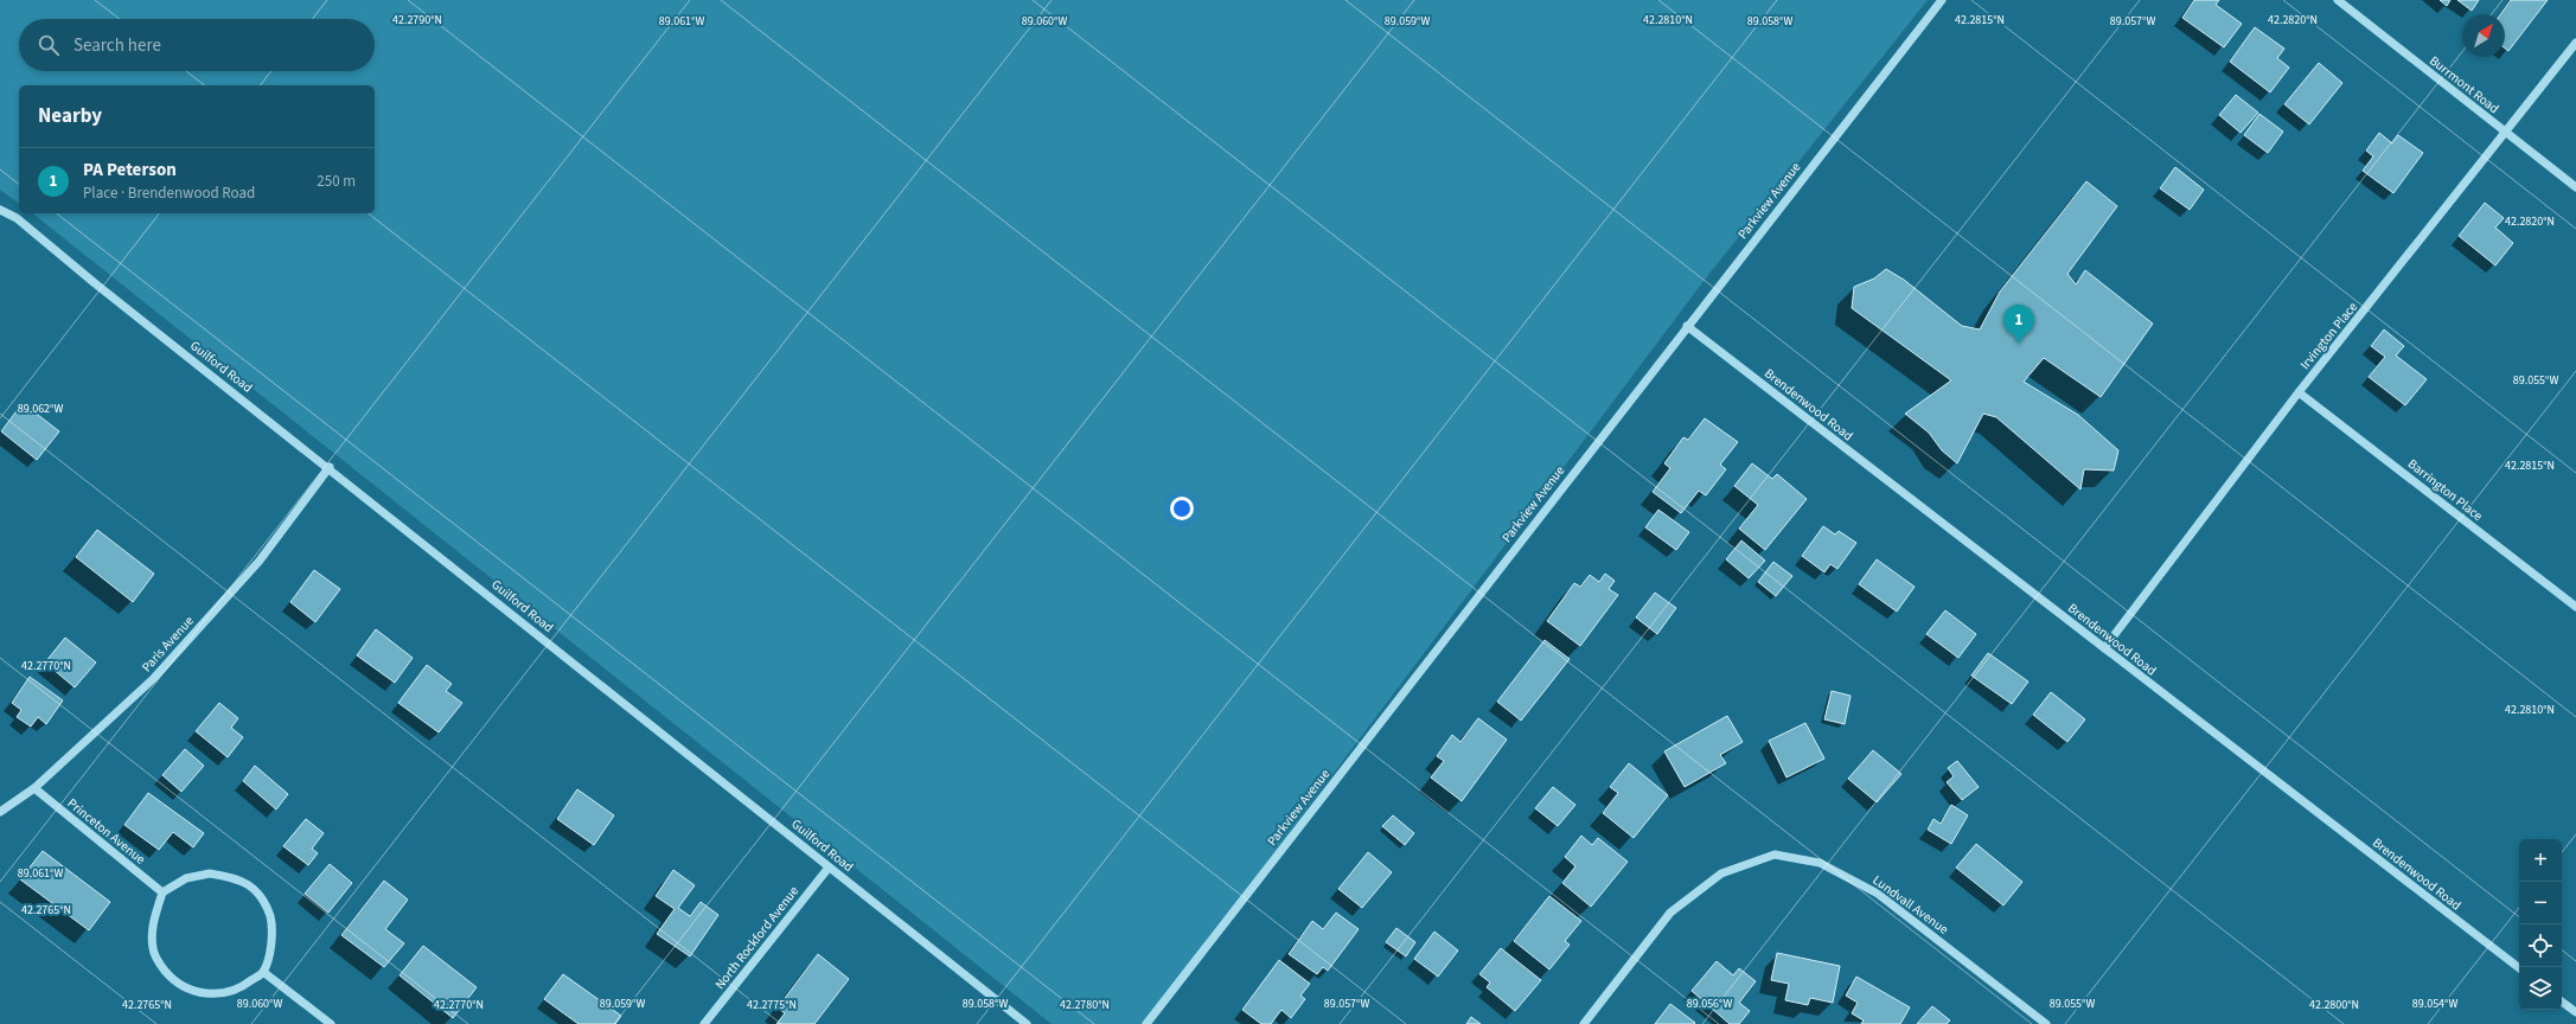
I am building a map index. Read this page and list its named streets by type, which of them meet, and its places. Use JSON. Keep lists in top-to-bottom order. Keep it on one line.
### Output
{"streets":{"street":["Burrmont Road","Parkview Avenue","Irvington Place","Guilford Road","Brendenwood Road","Barrington Place","Paris Avenue","Princeton Avenue","Lundvall Avenue","North Rockford Avenue"]},"crossings":[["Burrmont Road","Irvington Place"],["Parkview Avenue","Brendenwood Road"],["Irvington Place","Brendenwood Road"],["Irvington Place","Barrington Place"],["Guilford Road","Paris Avenue"],["Guilford Road","North Rockford Avenue"],["Paris Avenue","Princeton Avenue"]],"north":"top right","page":{"search":"Search here","heading":"Nearby","list":[{"mark":"1","name":"PA Peterson","note":"Place · Brendenwood Road","value":"250 m"}],"pins":"1","map_buttons":["+","−"]},"coordinates":["42.2790°N","42.2810°N","42.2815°N","42.2820°N","89.061°W","89.060°W","89.059°W","89.058°W","89.057°W","89.055°W","89.062°W","42.2770°N","42.2765°N","89.056°W","89.054°W","42.2775°N","42.2780°N","42.2800°N"]}
